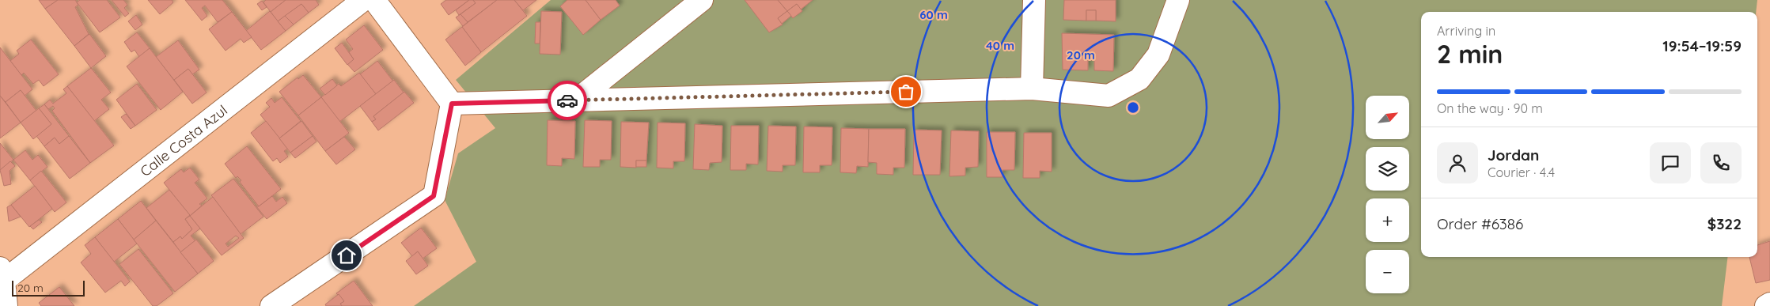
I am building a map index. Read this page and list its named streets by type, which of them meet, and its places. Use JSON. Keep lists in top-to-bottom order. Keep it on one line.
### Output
{"streets":{"street":["Calle Costa Azul"]},"scale_bar":"20 m","north":"top right","page":{"heading":["2 min","Arriving in","19:54–19:59"],"panel":["Jordan","Courier · 4.4","Order #6386","$322"],"bar":"On the way · 90 m","map_buttons":["+","−"],"scale":"20 m"},"rings":["60 m","40 m","20 m"]}
